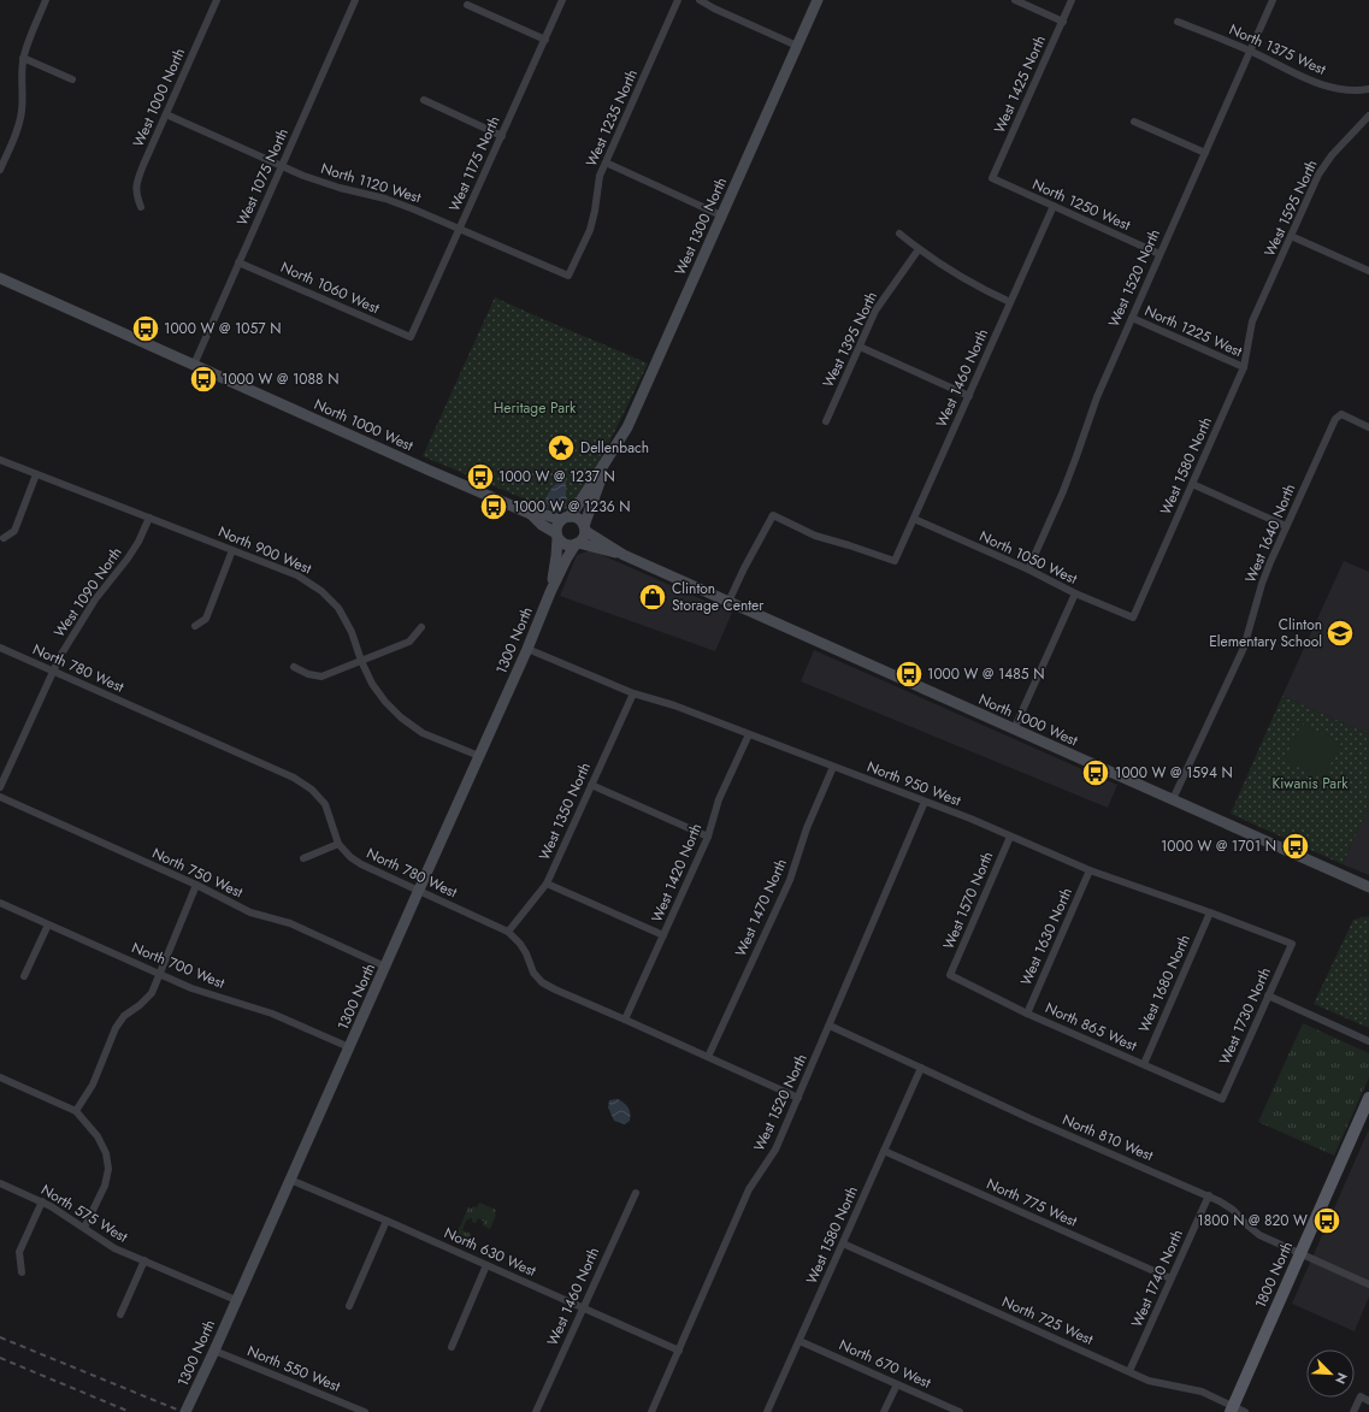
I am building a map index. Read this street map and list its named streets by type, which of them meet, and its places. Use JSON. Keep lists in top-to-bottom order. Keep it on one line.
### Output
{"streets":{"main road":["1800 North"],"street":["North 1375 West","West 1425 North","West 1000 North","West 1235 North","West 1175 North","West 1075 North","North 1120 West","North 1250 West","West 1595 North","West 1300 North","West 1520 North","North 1060 West","North 1225 West","West 1395 North","West 1460 North","North 1000 West","West 1580 North","West 1640 North","North 900 West","North 1050 West","West 1090 North","1300 North","North 780 West","North 950 West","West 1350 North","North 750 West","West 1420 North","West 1570 North","West 1470 North","West 1630 North","North 700 West","West 1680 North","West 1730 North","North 865 West","North 810 West","North 775 West","North 575 West","North 630 West","West 1740 North","North 725 West","North 670 West","North 550 West"]},"crossings":[["North 1375 West","West 1520 North"],["West 1425 North","North 1250 West"],["West 1000 North","North 1120 West"],["West 1235 North","North 1120 West"],["West 1175 North","North 1120 West"],["West 1175 North","North 1060 West"],["West 1075 North","North 1120 West"],["West 1075 North","North 1060 West"],["West 1075 North","North 1000 West"],["North 1250 West","West 1520 North"],["North 1250 West","West 1460 North"],["West 1595 North","West 1580 North"],["West 1300 North","North 1000 West"],["West 1300 North","1300 North"],["West 1520 North","North 1225 West"],["West 1520 North","North 1050 West"],["West 1520 North","North 780 West"],["West 1520 North","North 950 West"],["West 1520 North","North 810 West"],["West 1520 North","North 630 West"],["North 1225 West","West 1580 North"],["West 1460 North","North 1000 West"],["West 1460 North","North 1050 West"],["West 1460 North","North 630 West"],["North 1000 West","West 1640 North"],["North 1000 West","1300 North"],["West 1580 North","North 1050 West"],["West 1580 North","North 810 West"],["West 1580 North","North 775 West"],["West 1580 North","North 725 West"],["West 1580 North","North 670 West"],["North 900 West","West 1090 North"],["North 900 West","1300 North"],["West 1090 North","North 780 West"],["1300 North","North 780 West"],["1300 North","North 950 West"],["1300 North","North 750 West"],["1300 North","North 700 West"],["1300 North","North 575 West"],["1300 North","North 630 West"],["1300 North","North 550 West"],["North 780 West","West 1350 North"],["North 780 West","West 1420 North"],["North 780 West","West 1470 North"],["North 950 West","West 1350 North"],["North 950 West","West 1420 North"],["North 950 West","West 1570 North"],["North 950 West","West 1470 North"],["North 950 West","West 1630 North"],["North 950 West","West 1680 North"],["North 950 West","West 1730 North"],["West 1570 North","North 865 West"],["West 1630 North","North 865 West"],["West 1680 North","North 865 West"],["West 1730 North","North 865 West"],["North 810 West","1800 North"],["North 810 West","West 1740 North"],["North 775 West","West 1740 North"],["1800 North","North 725 West"],["West 1740 North","North 725 West"]],"parks":["Heritage Park","Kiwanis Park"],"places":{"bus stop":["1000 W @ 1057 N","1000 W @ 1088 N","1000 W @ 1237 N","1000 W @ 1236 N","1000 W @ 1485 N","1000 W @ 1594 N","1000 W @ 1701 N","1800 N @ 820 W"],"place":["Dellenbach"],"shop":["Clinton Storage Center"],"school or university":["Clinton Elementary School"]},"north":"bottom right"}
